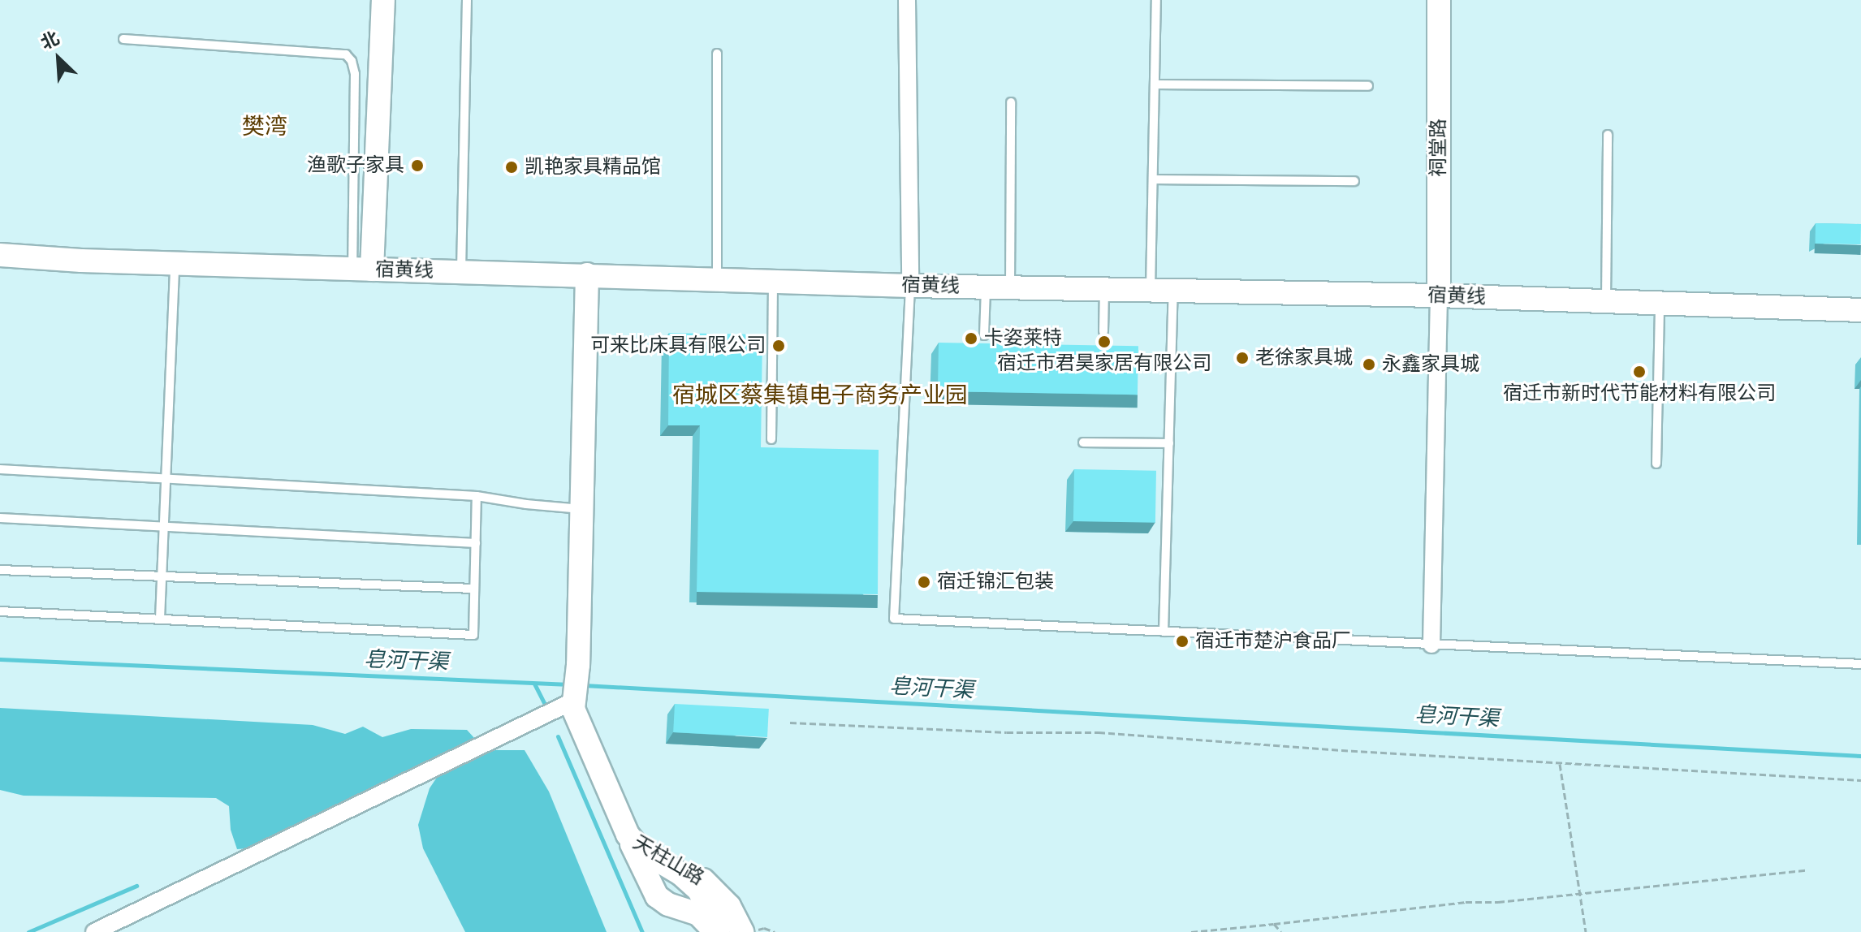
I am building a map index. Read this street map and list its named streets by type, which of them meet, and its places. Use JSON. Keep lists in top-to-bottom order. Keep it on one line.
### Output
{"streets":{"main road":["祠堂路","宿黄线","天柱山路"]},"crossings":[["祠堂路","宿黄线"]],"districts":["樊湾","宿城区蔡集镇电子商务产业园"],"water":["皂河干渠"],"places":["渔歌子家具","凯艳家具精品馆","卡姿莱特","宿迁市君昊家居有限公司","可来比床具有限公司","老徐家具城","永鑫家具城","宿迁市新时代节能材料有限公司","宿迁锦汇包装","宿迁市楚沪食品厂"],"north":"top left"}
